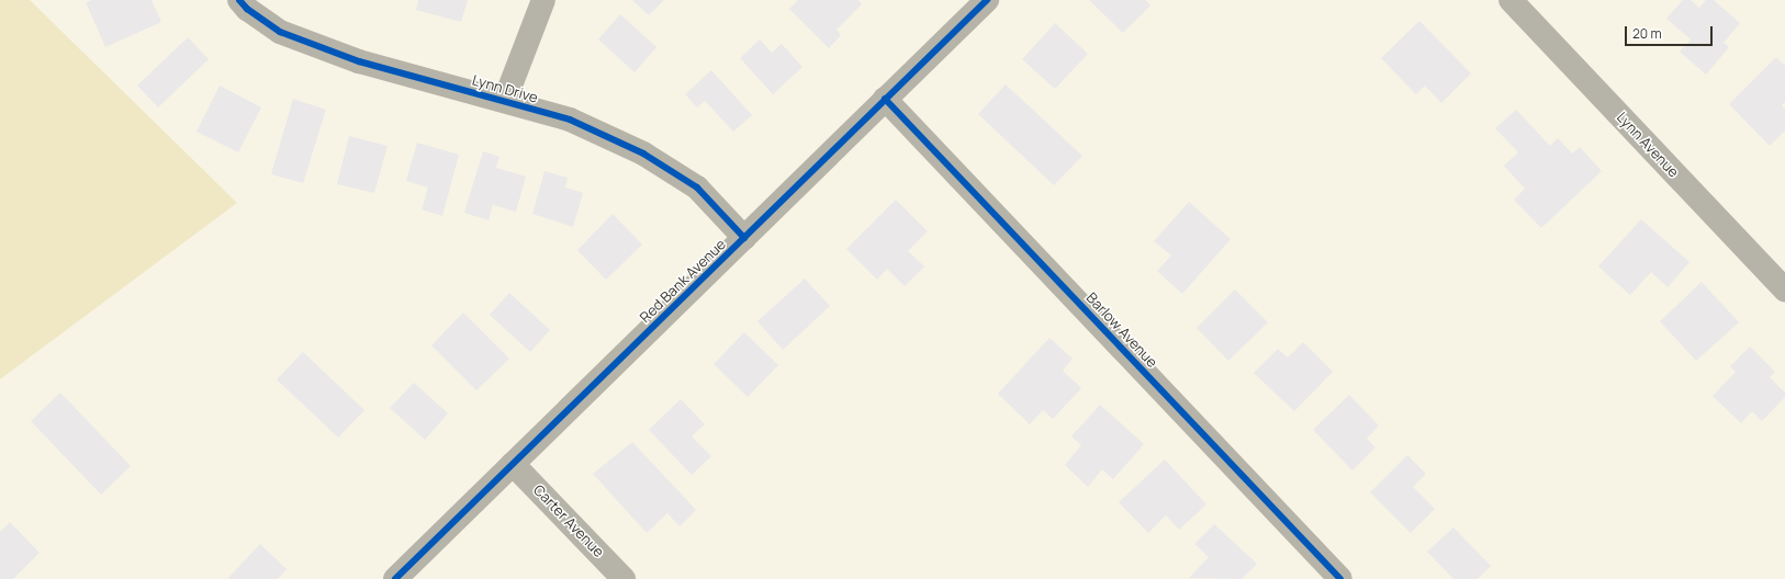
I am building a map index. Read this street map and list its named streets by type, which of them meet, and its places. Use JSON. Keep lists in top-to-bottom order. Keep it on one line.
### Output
{"streets":{"street":["Lynn Drive","Lynn Avenue","Red Bank Avenue","Barlow Avenue","Carter Avenue"]},"crossings":[["Lynn Drive","Red Bank Avenue"],["Red Bank Avenue","Barlow Avenue"],["Red Bank Avenue","Carter Avenue"]],"scale_bar":"20 m"}
